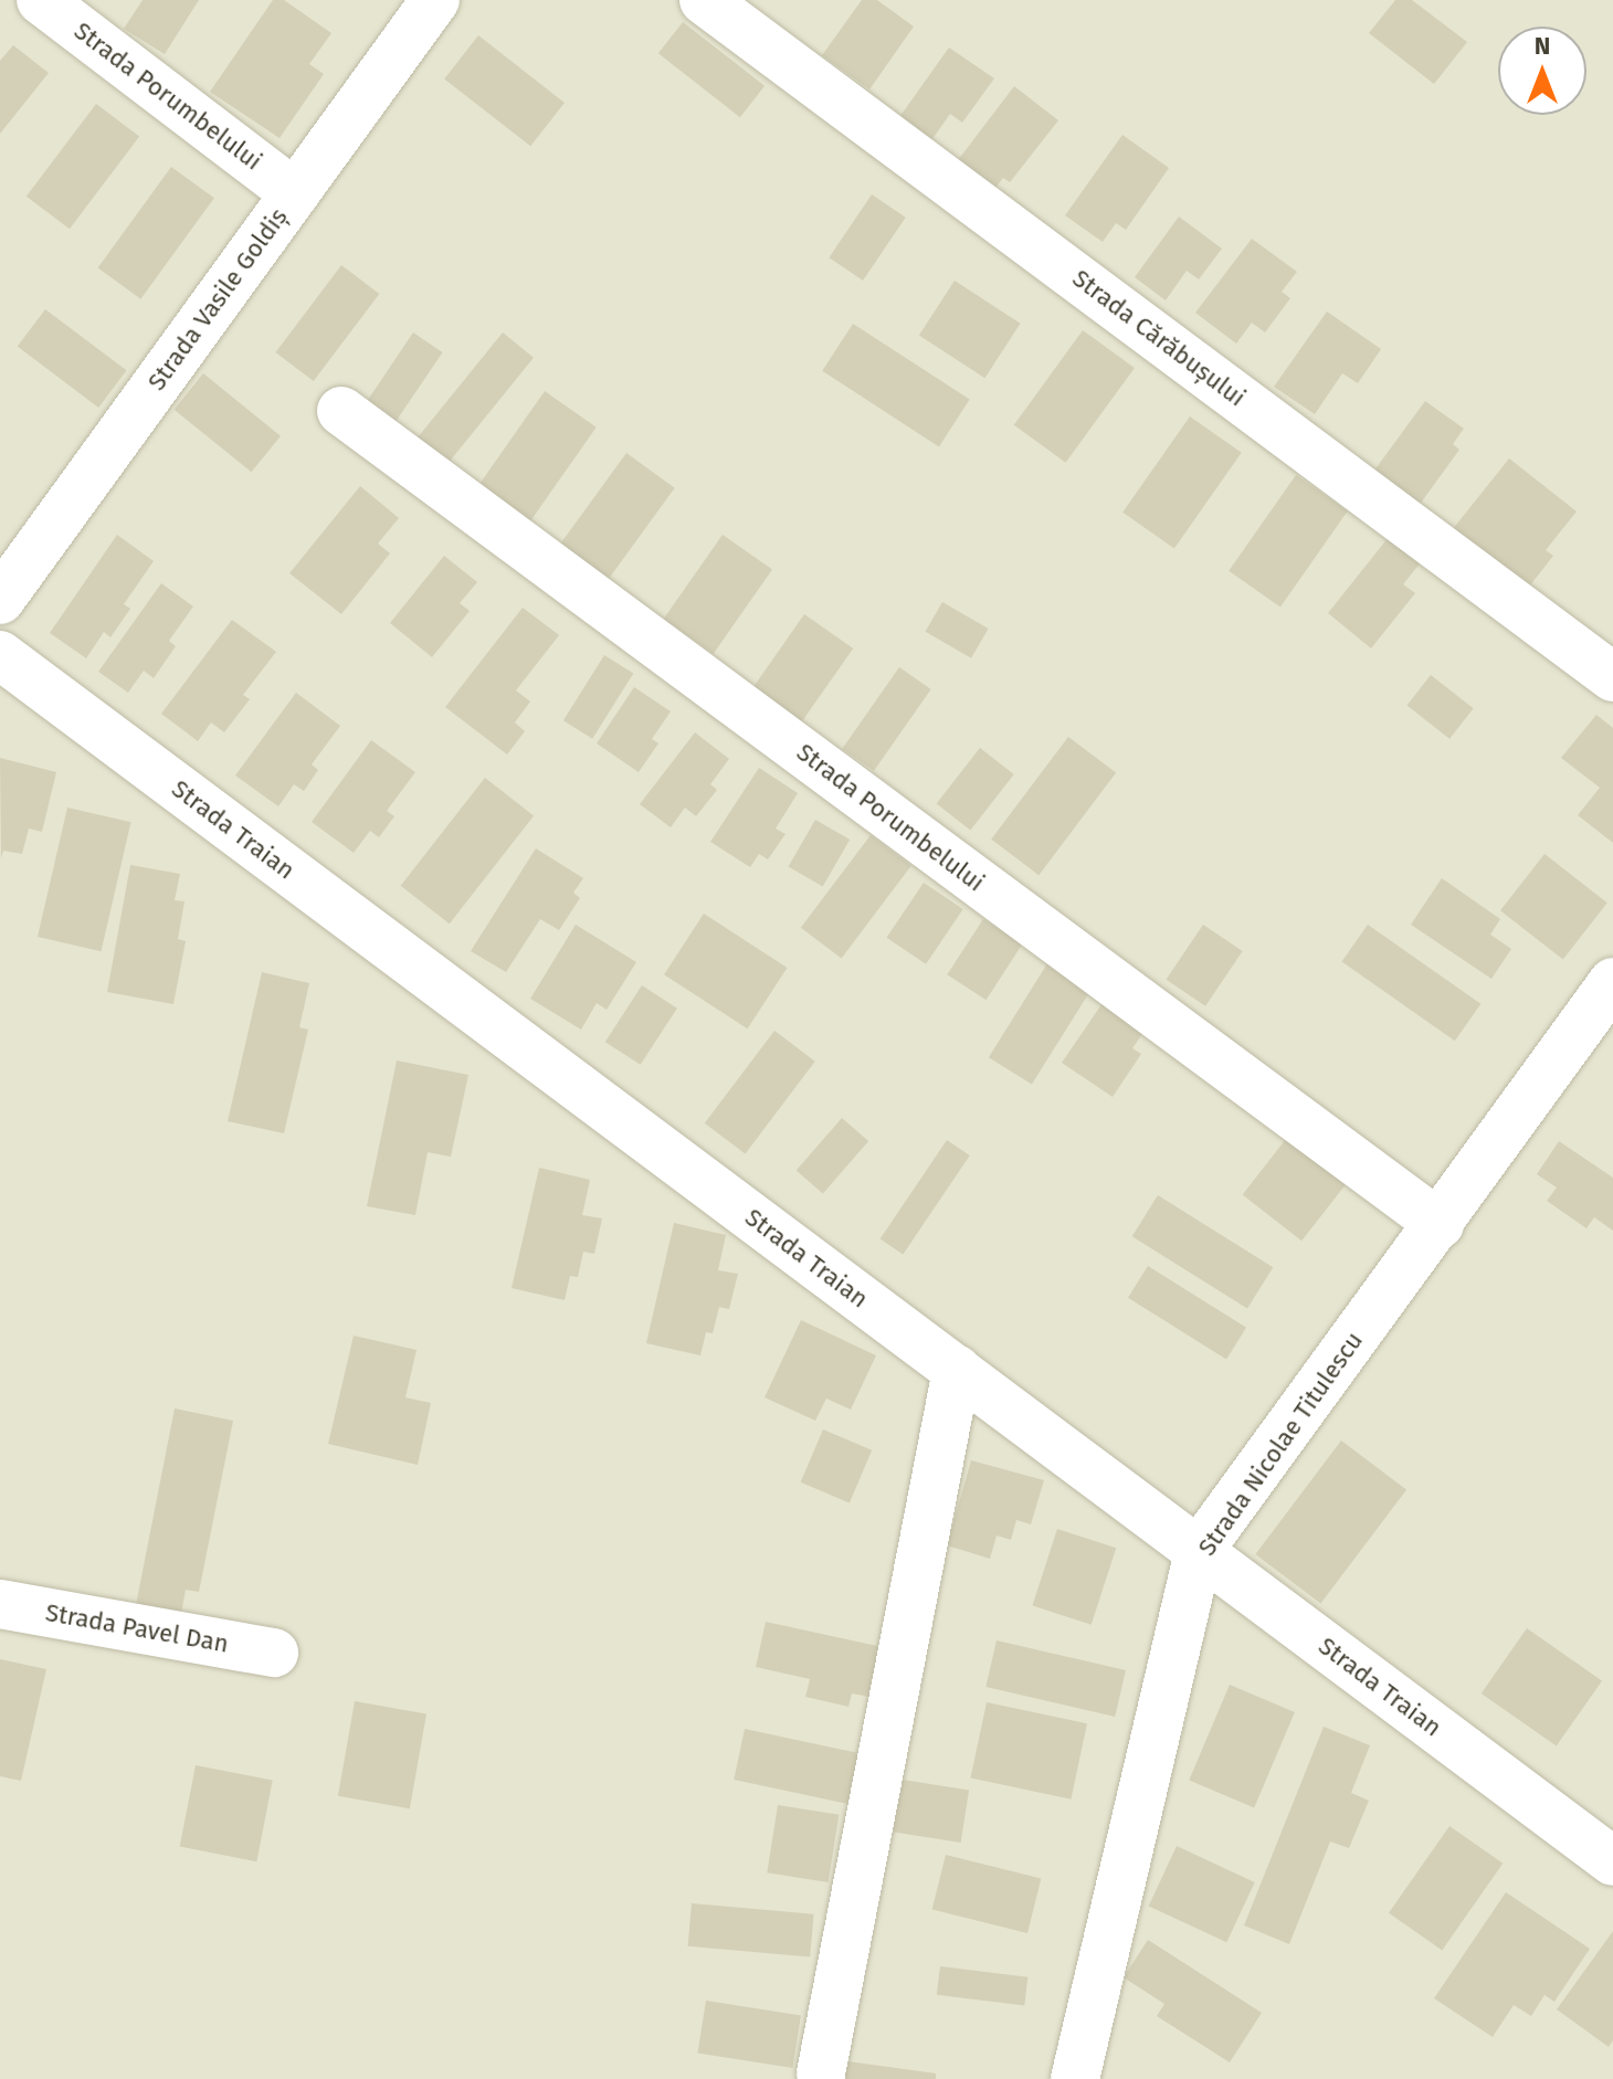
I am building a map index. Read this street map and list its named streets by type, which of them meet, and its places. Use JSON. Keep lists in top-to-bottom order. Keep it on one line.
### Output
{"streets":{"street":["Strada Porumbelului","Strada Vasile Goldiș","Strada Cărăbușului","Strada Traian","Strada Nicolae Titulescu","Strada Pavel Dan"]},"crossings":[["Strada Porumbelului","Strada Vasile Goldiș"],["Strada Porumbelului","Strada Nicolae Titulescu"],["Strada Traian","Strada Nicolae Titulescu"]],"north":"top"}
